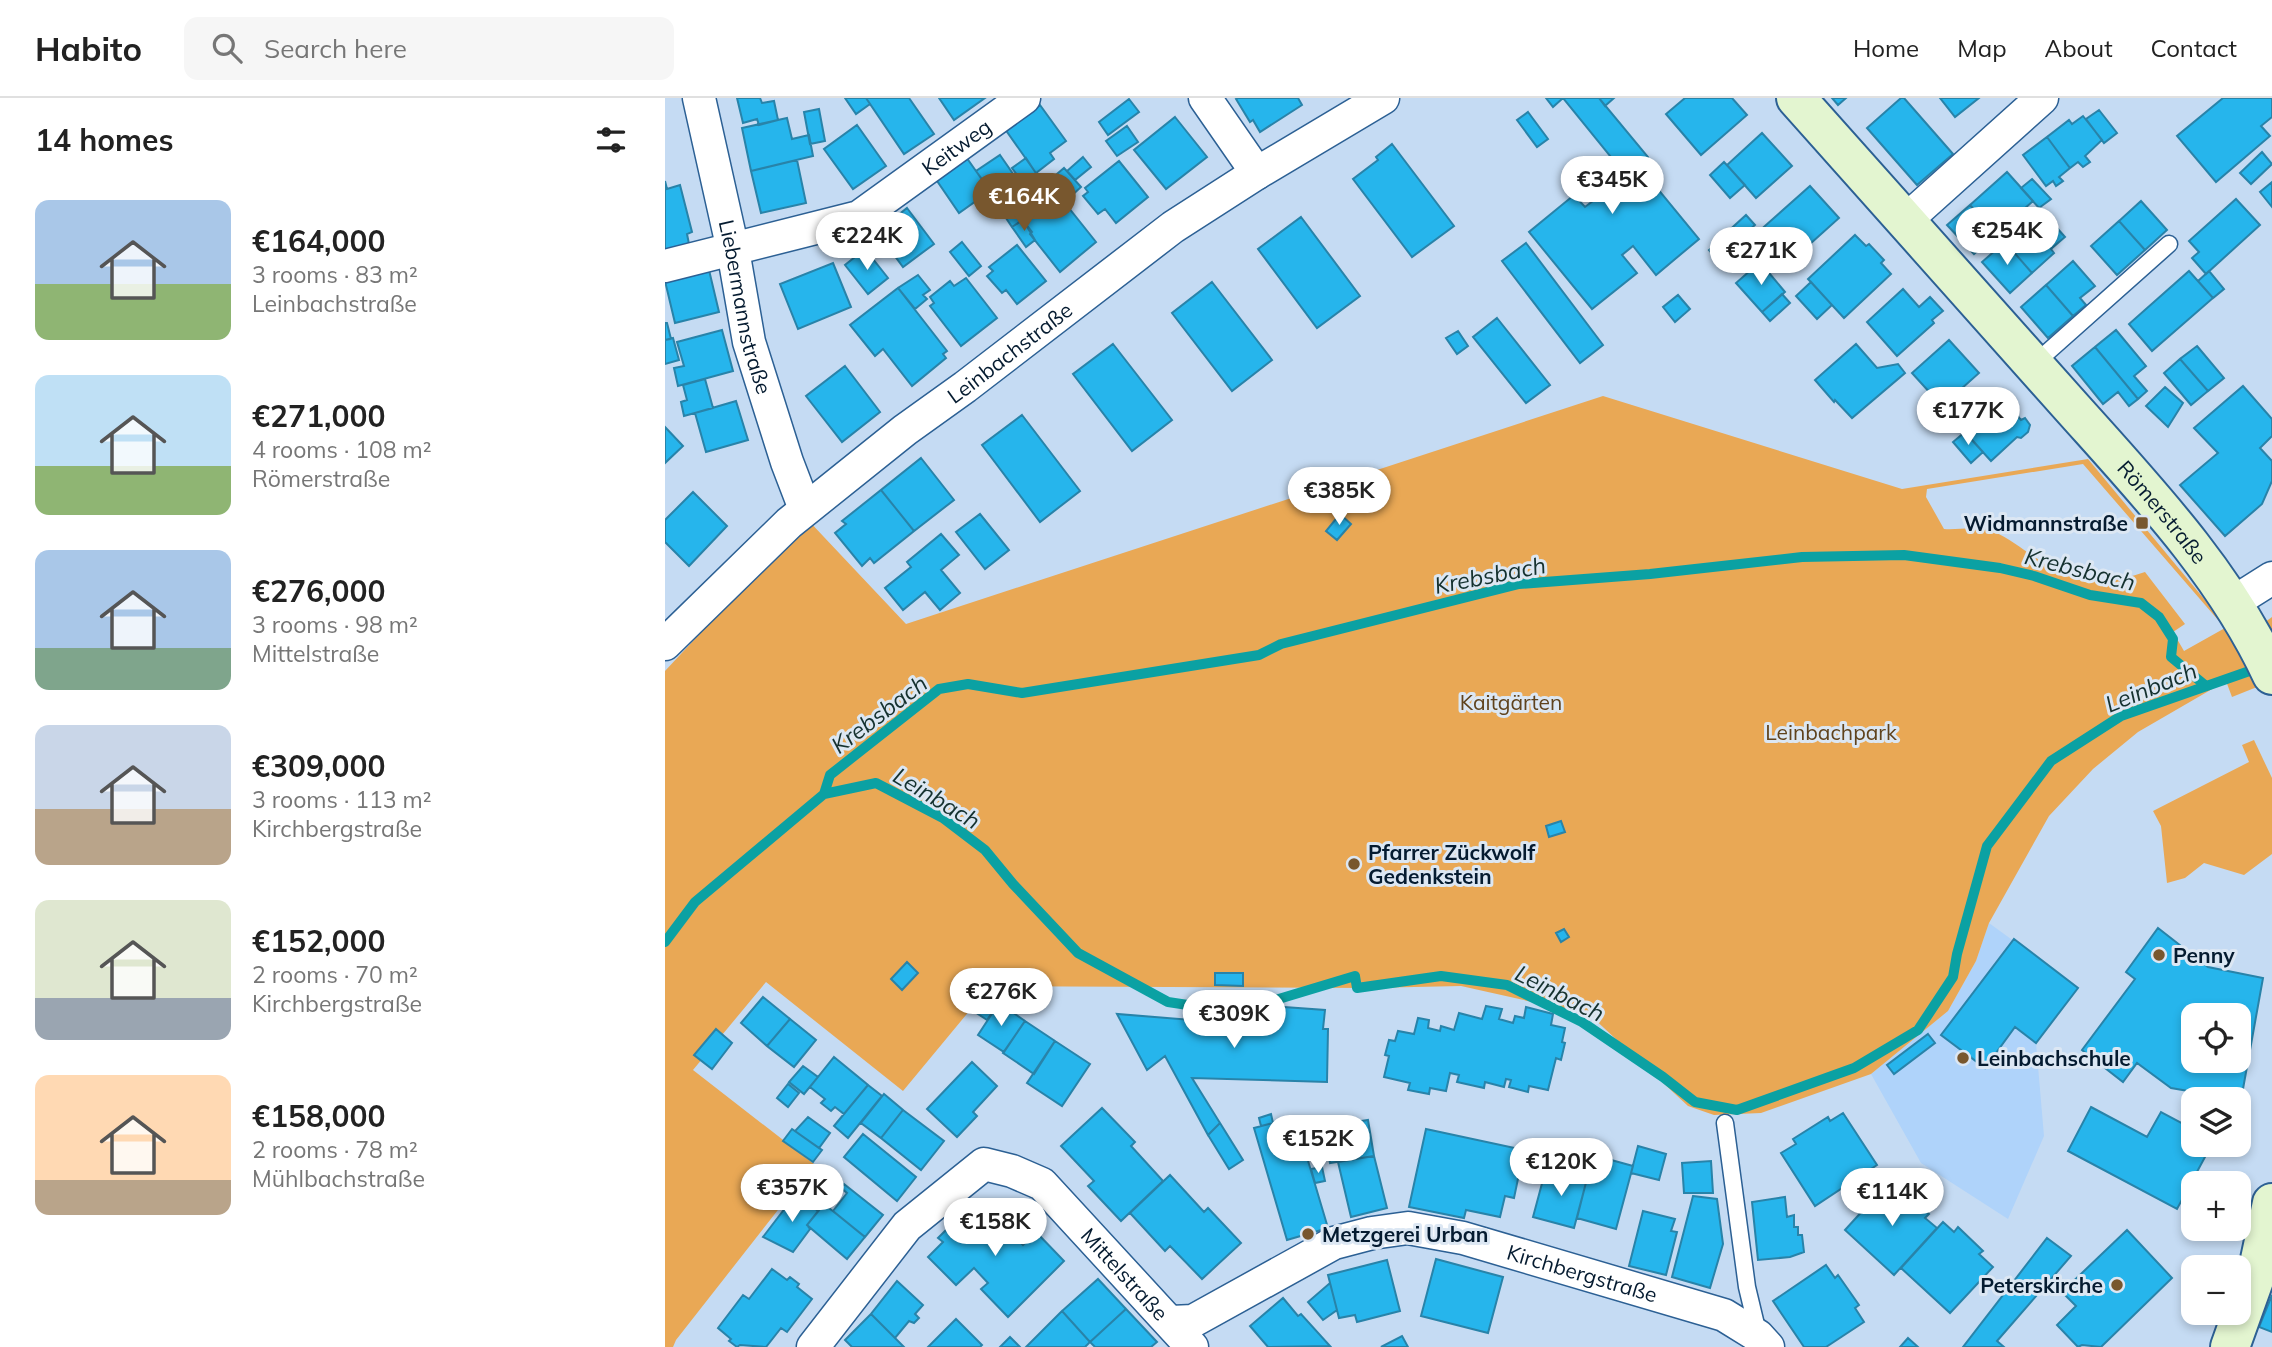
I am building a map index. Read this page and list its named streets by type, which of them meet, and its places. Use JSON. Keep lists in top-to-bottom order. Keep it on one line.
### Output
{"streets":{"main road":["Römerstraße"],"street":["Keitweg","Liebermannstraße","Leinbachstraße","Mittelstraße","Kirchbergstraße"]},"crossings":[["Keitweg","Liebermannstraße"],["Liebermannstraße","Leinbachstraße"],["Mittelstraße","Kirchbergstraße"]],"water":["Krebsbach","Leinbach"],"parks":["Kaitgärten","Leinbachpark"],"places":{"transit":["Widmannstraße"],"other":["Pfarrer Zückwolf Gedenkstein","Penny","Leinbachschule","Metzgerei Urban","Peterskirche"]},"page":{"header":"Habito","search":"Search here","nav":["Home","Map","About","Contact"],"heading":"14 homes","price":["€345K","€164K","€254K","€224K","€271K","€177K","€385K","€276K","€309K","€152K","€120K","€357K","€114K","€158K"],"list":[{"name":"€164,000","note":"3 rooms · 83 m² · Leinbachstraße"},{"name":"€271,000","note":"4 rooms · 108 m² · Römerstraße"},{"name":"€276,000","note":"3 rooms · 98 m² · Mittelstraße"},{"name":"€309,000","note":"3 rooms · 113 m² · Kirchbergstraße"},{"name":"€152,000","note":"2 rooms · 70 m² · Kirchbergstraße"},{"name":"€158,000","note":"2 rooms · 78 m² · Mühlbachstraße"}],"map_buttons":["+","−"]}}
